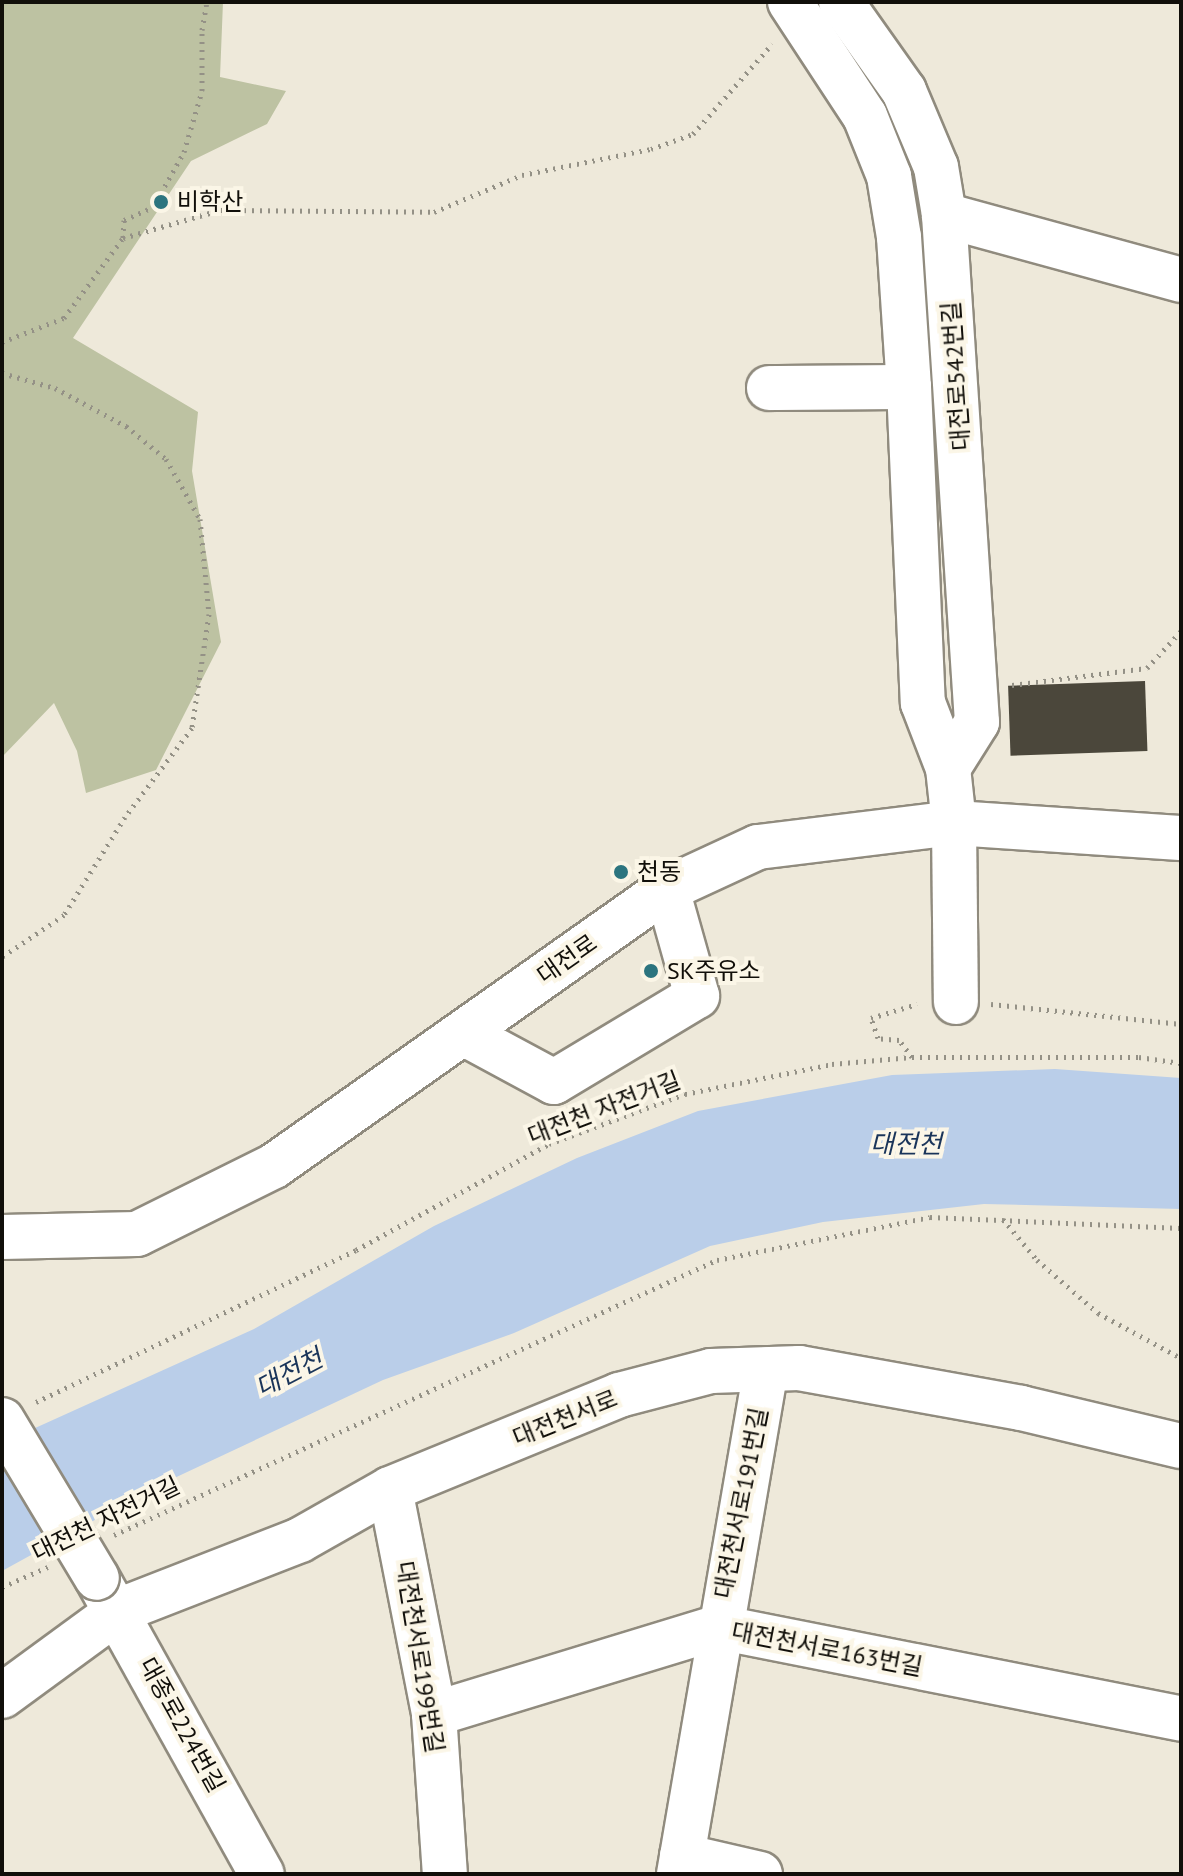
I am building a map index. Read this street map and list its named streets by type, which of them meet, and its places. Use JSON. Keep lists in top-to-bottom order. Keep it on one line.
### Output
{"streets":{"main road":["대전로542번길","대전로","대전천서로","대전천서로191번길","대전천서로163번길","대전천서로199번길","대종로224번길"],"path":["대전천 자전거길"]},"crossings":[["대전로542번길","대전로"],["대전천 자전거길","대전천서로"],["대전천 자전거길","대종로224번길"],["대전천서로","대전천서로191번길"],["대전천서로","대전천서로199번길"],["대전천서로","대종로224번길"],["대전천서로191번길","대전천서로163번길"],["대전천서로163번길","대전천서로199번길"]],"water":["대전천"],"places":["비학산","천동","SK주유소"]}
